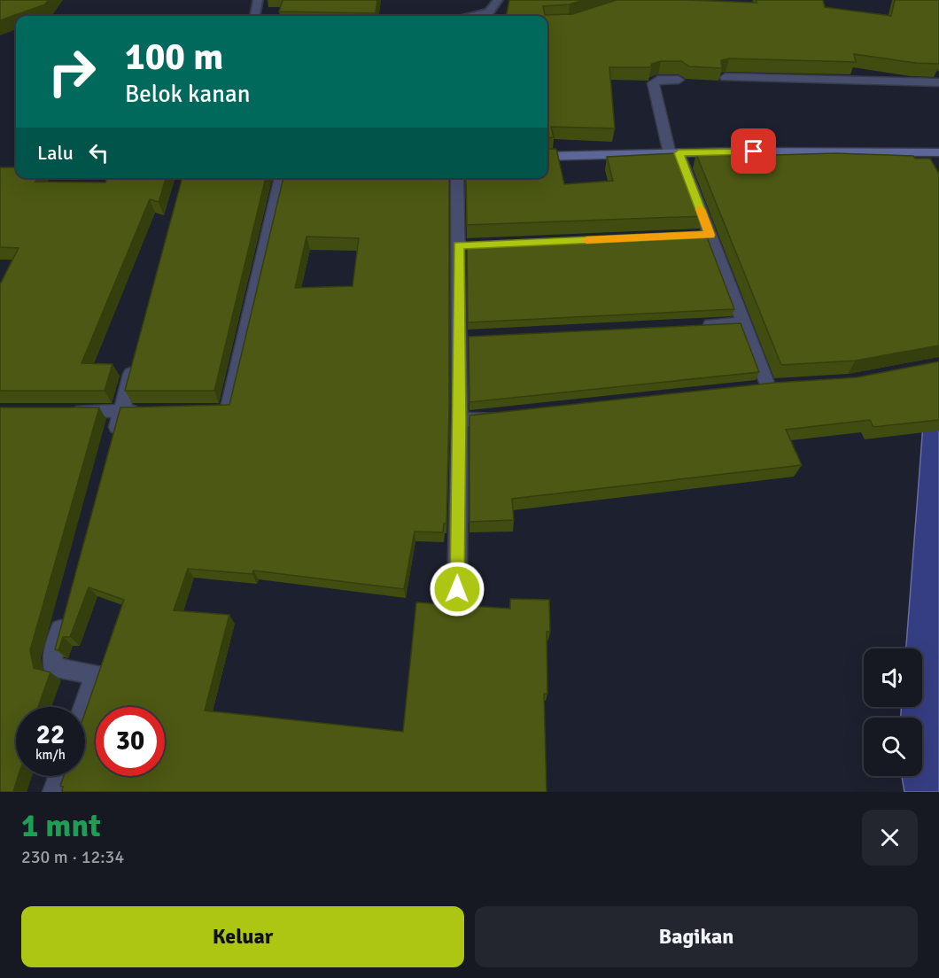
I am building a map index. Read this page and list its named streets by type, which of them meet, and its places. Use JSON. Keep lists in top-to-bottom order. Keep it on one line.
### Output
{"page":{"turn":["100 m","Belok kanan"],"then":"Lalu","speed":"22 km/h","limit":"30","heading":["1 mnt","230 m · 12:34"],"buttons":["Keluar","Bagikan"]}}
